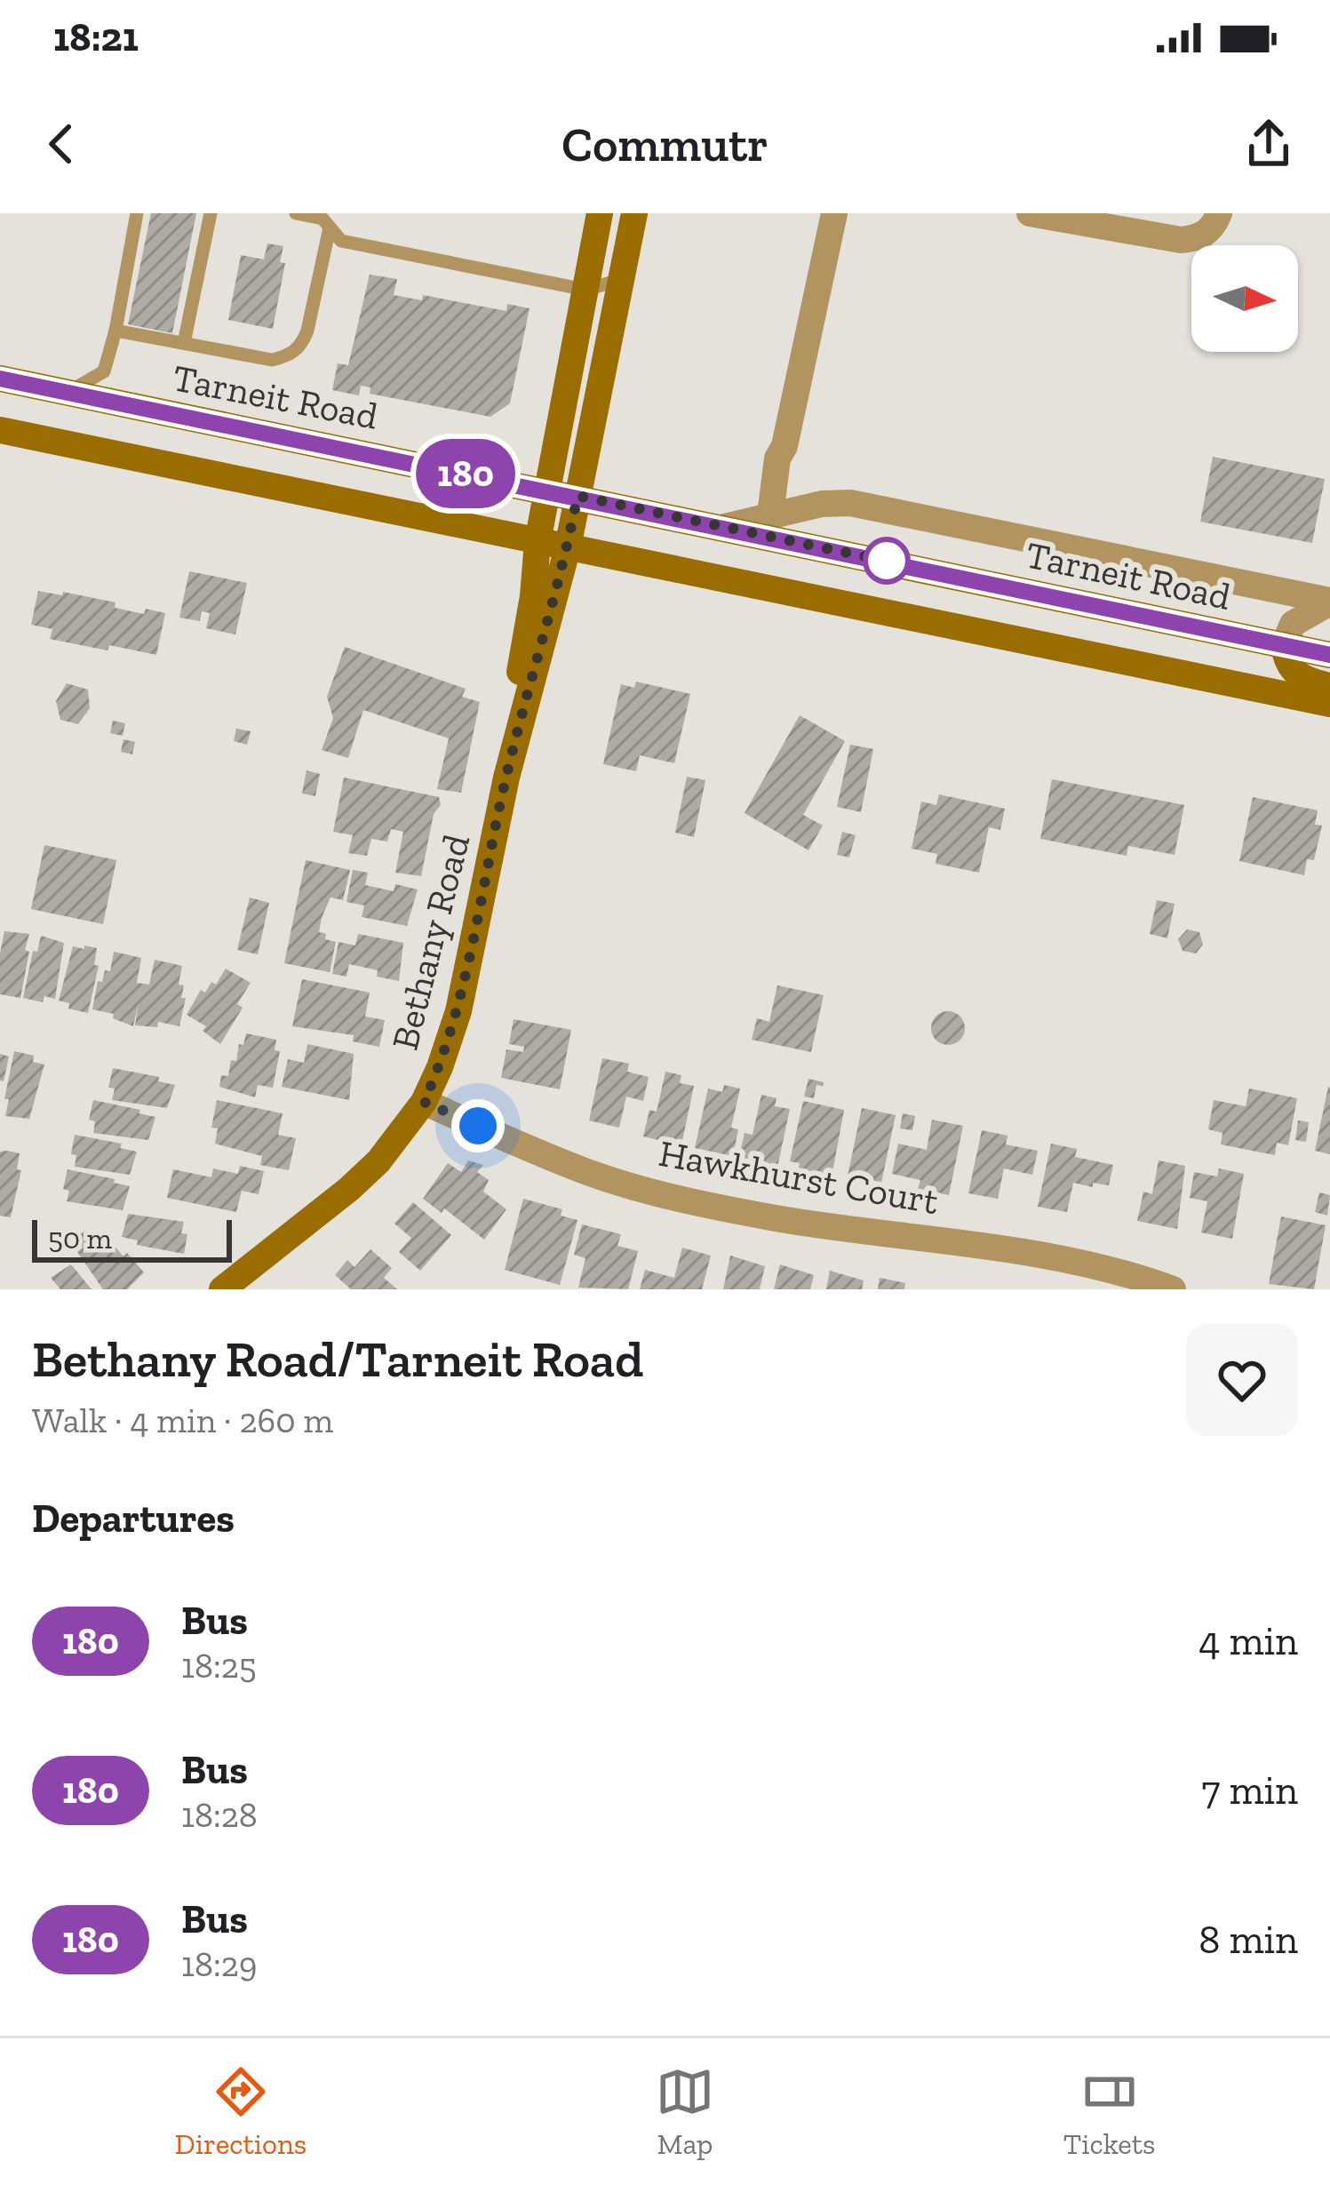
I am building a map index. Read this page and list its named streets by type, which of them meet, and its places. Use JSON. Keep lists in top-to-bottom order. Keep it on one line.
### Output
{"streets":{"main road":["Tarneit Road","Bethany Road"],"street":["Hawkhurst Court"]},"crossings":[["Tarneit Road","Bethany Road"],["Bethany Road","Hawkhurst Court"]],"lines":["bus line 180"],"scale_bar":"50 m","north":"right","page":{"status":"18:21","header":"Commutr","on_map":"180","scale":"50 m","heading":[["Bethany Road/Tarneit Road","Walk · 4 min · 260 m"],"Departures"],"list":[{"mark":"180","name":"Bus","note":"18:25","value":"4 min"},{"mark":"180","name":"Bus","note":"18:28","value":"7 min"},{"mark":"180","name":"Bus","note":"18:29","value":"8 min"}],"tabs":["Directions","Map","Tickets"]}}
